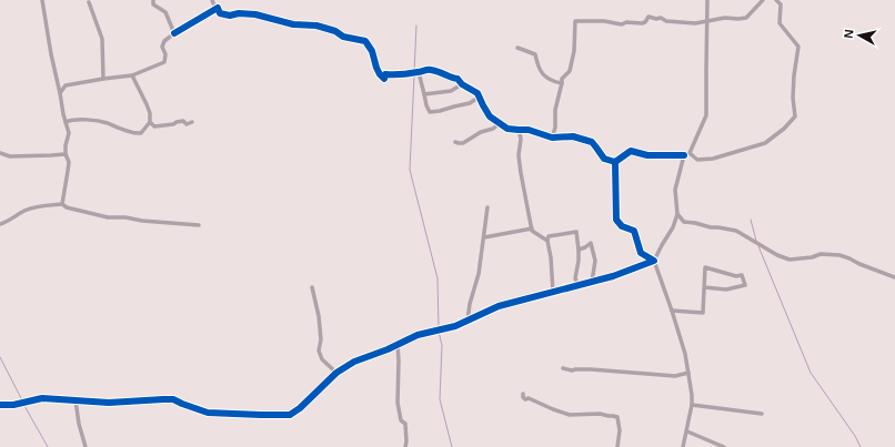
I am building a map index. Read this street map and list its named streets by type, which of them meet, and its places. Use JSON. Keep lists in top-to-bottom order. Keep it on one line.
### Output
{"north":"left"}
